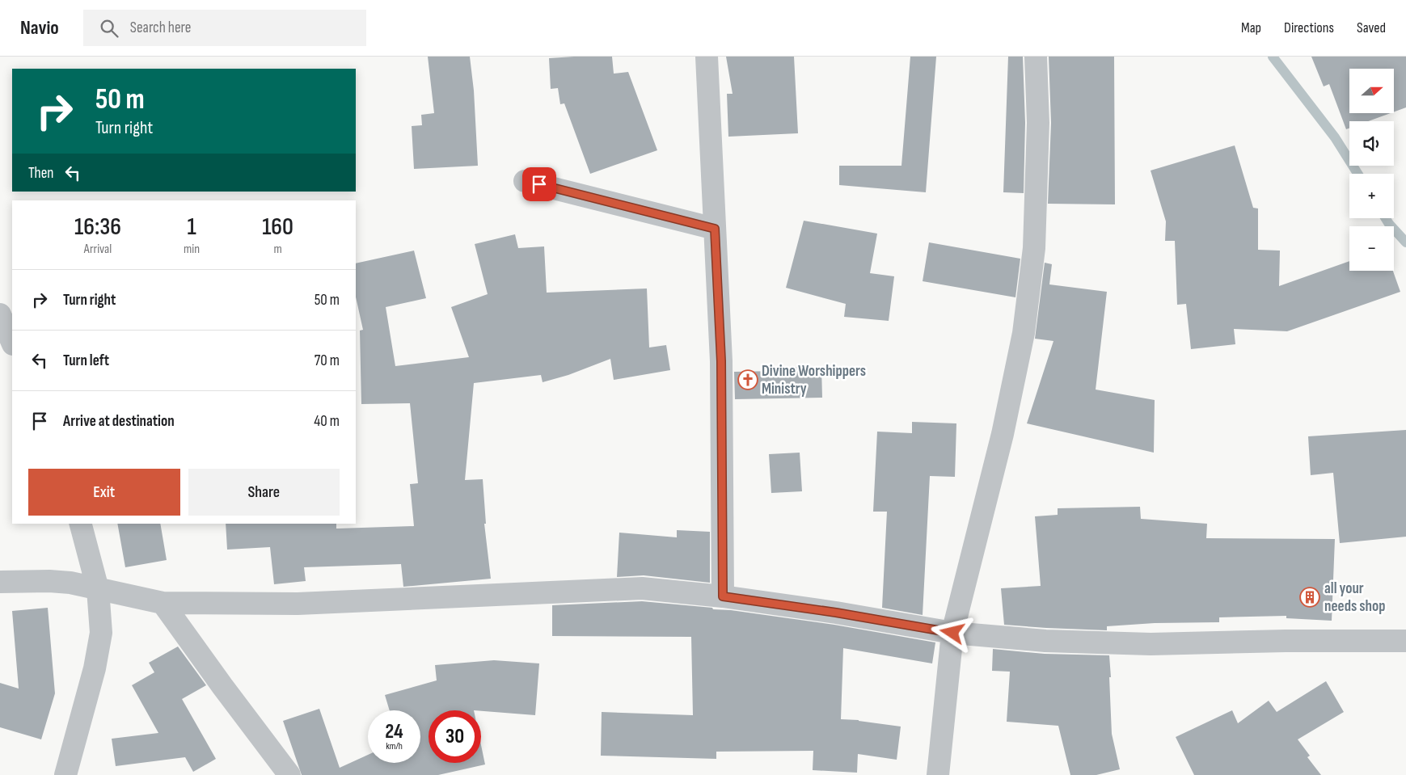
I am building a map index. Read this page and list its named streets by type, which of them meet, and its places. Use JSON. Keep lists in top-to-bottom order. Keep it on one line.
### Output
{"places":{"church":["Divine Worshippers Ministry"],"building":["all your needs shop"]},"north":"right","page":{"header":"Navio","search":"Search here","nav":["Map","Directions","Saved"],"map_buttons":["+","−"],"turn":["50 m","Turn right"],"then":"Then","eta":["16:36","Arrival","1","min","160","m"],"list":[{"name":"Turn right","value":"50 m"},{"name":"Turn left","value":"70 m"},{"name":"Arrive at destination","value":"40 m"}],"buttons":["Exit","Share"],"speed":"24 km/h","limit":"30"}}
